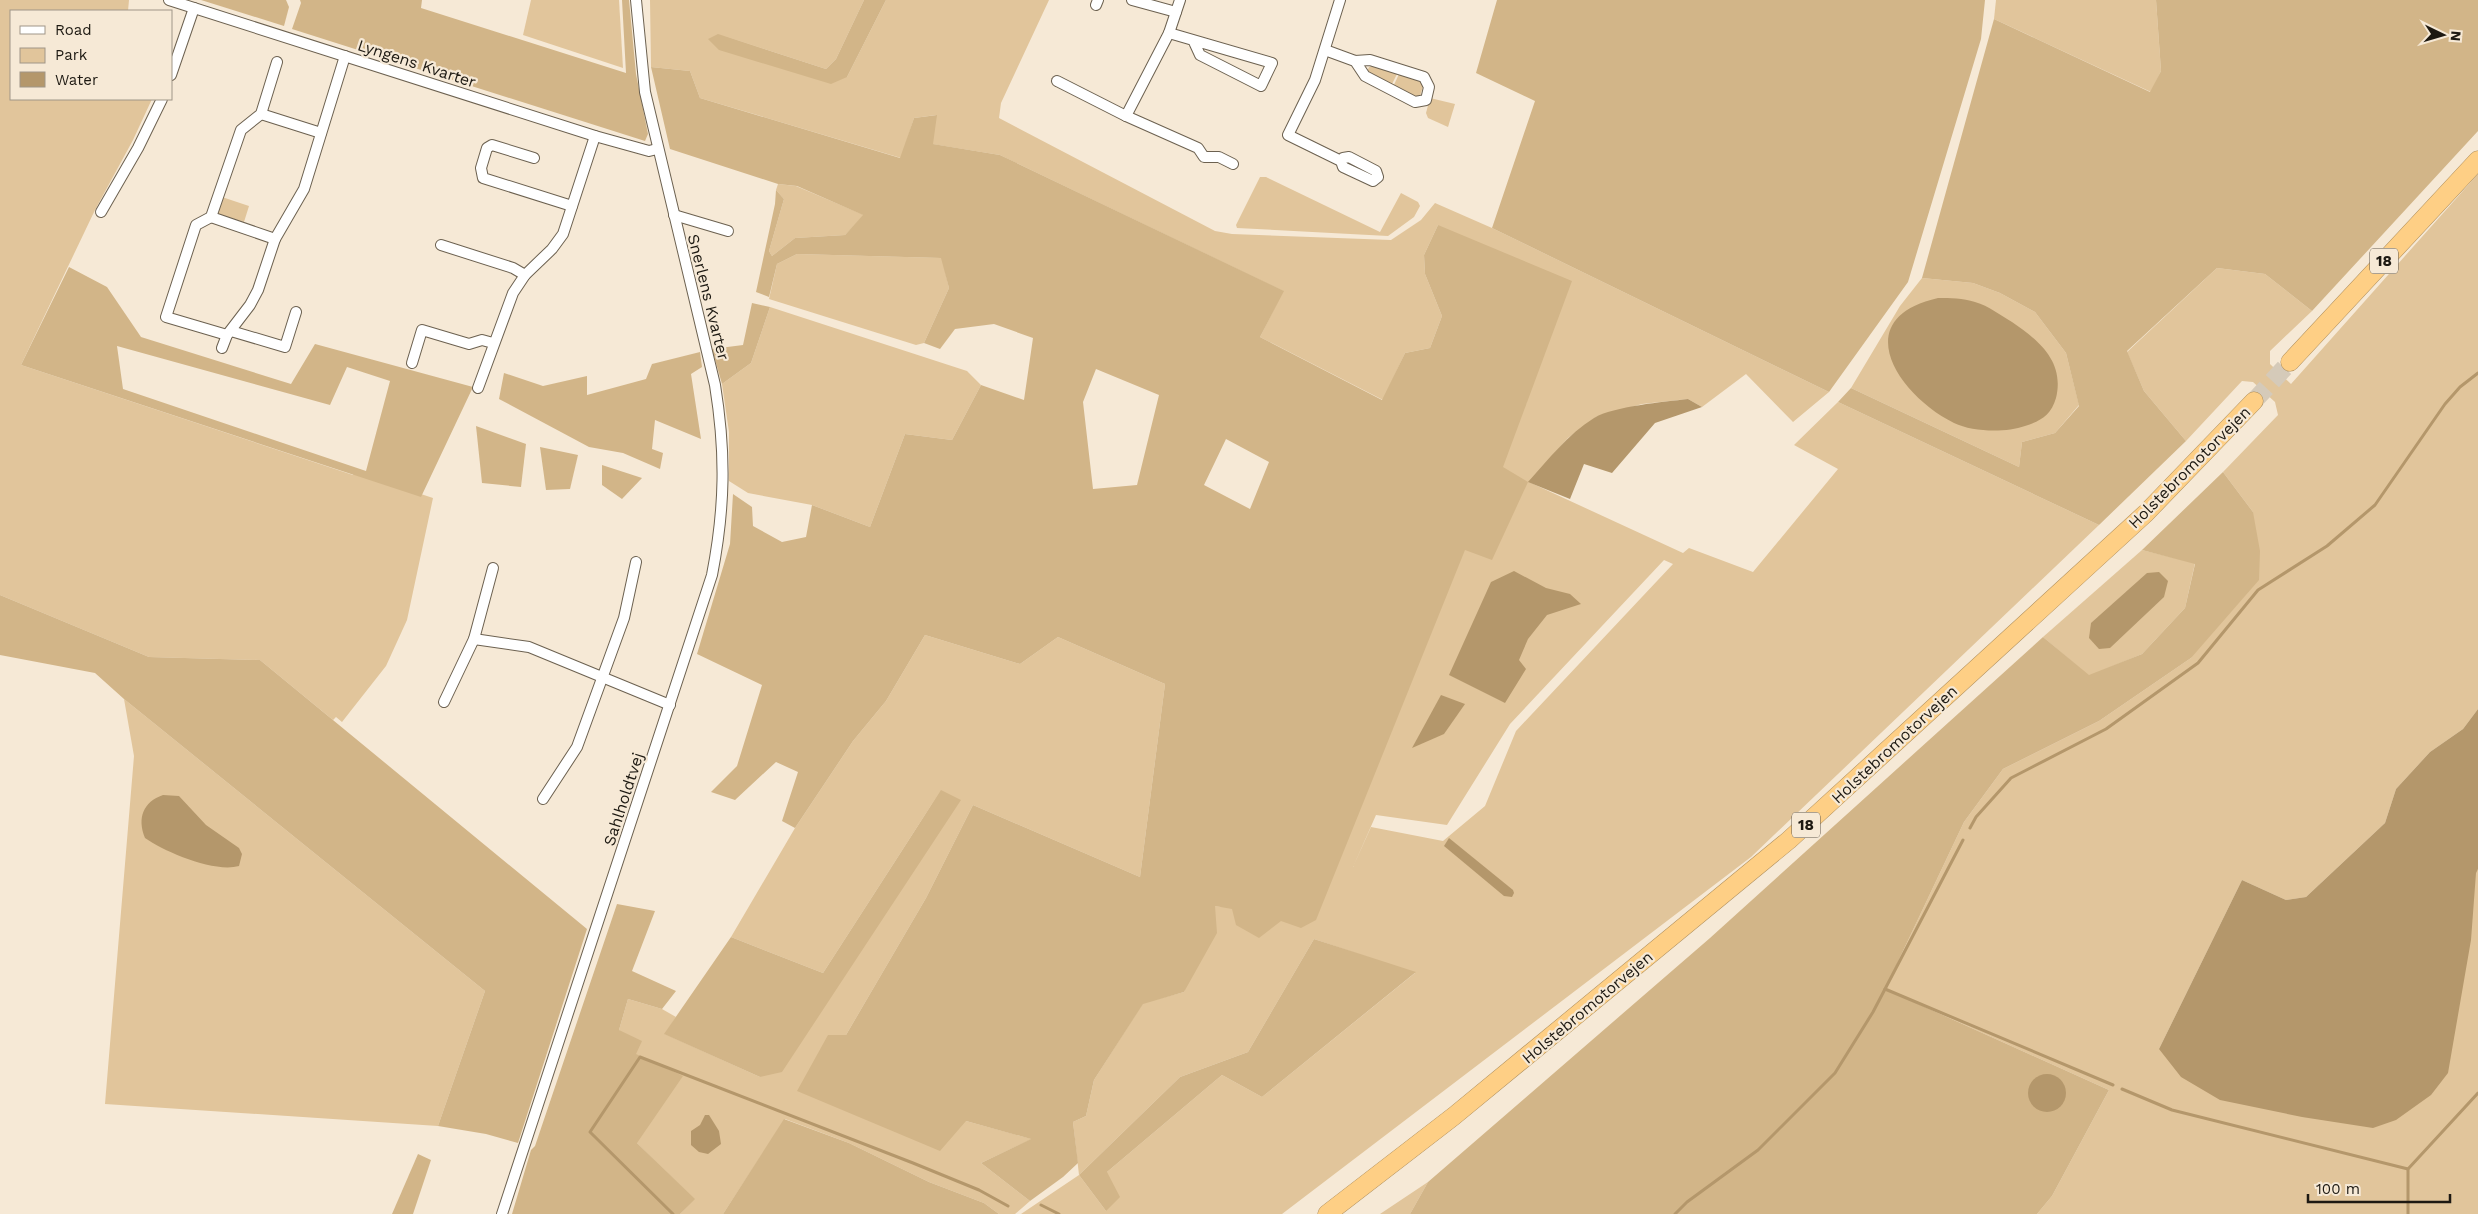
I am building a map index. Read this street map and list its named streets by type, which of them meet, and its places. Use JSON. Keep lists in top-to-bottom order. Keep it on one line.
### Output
{"streets":{"highway":["18","Holstebromotorvejen"],"street":["Lyngens Kvarter","Snerlens Kvarter","Sahlholdtvej"]},"crossings":[["Lyngens Kvarter","Snerlens Kvarter"],["Snerlens Kvarter","Sahlholdtvej"]],"legend":["Road","Park","Water"],"scale_bar":"100 m","north":"right"}
